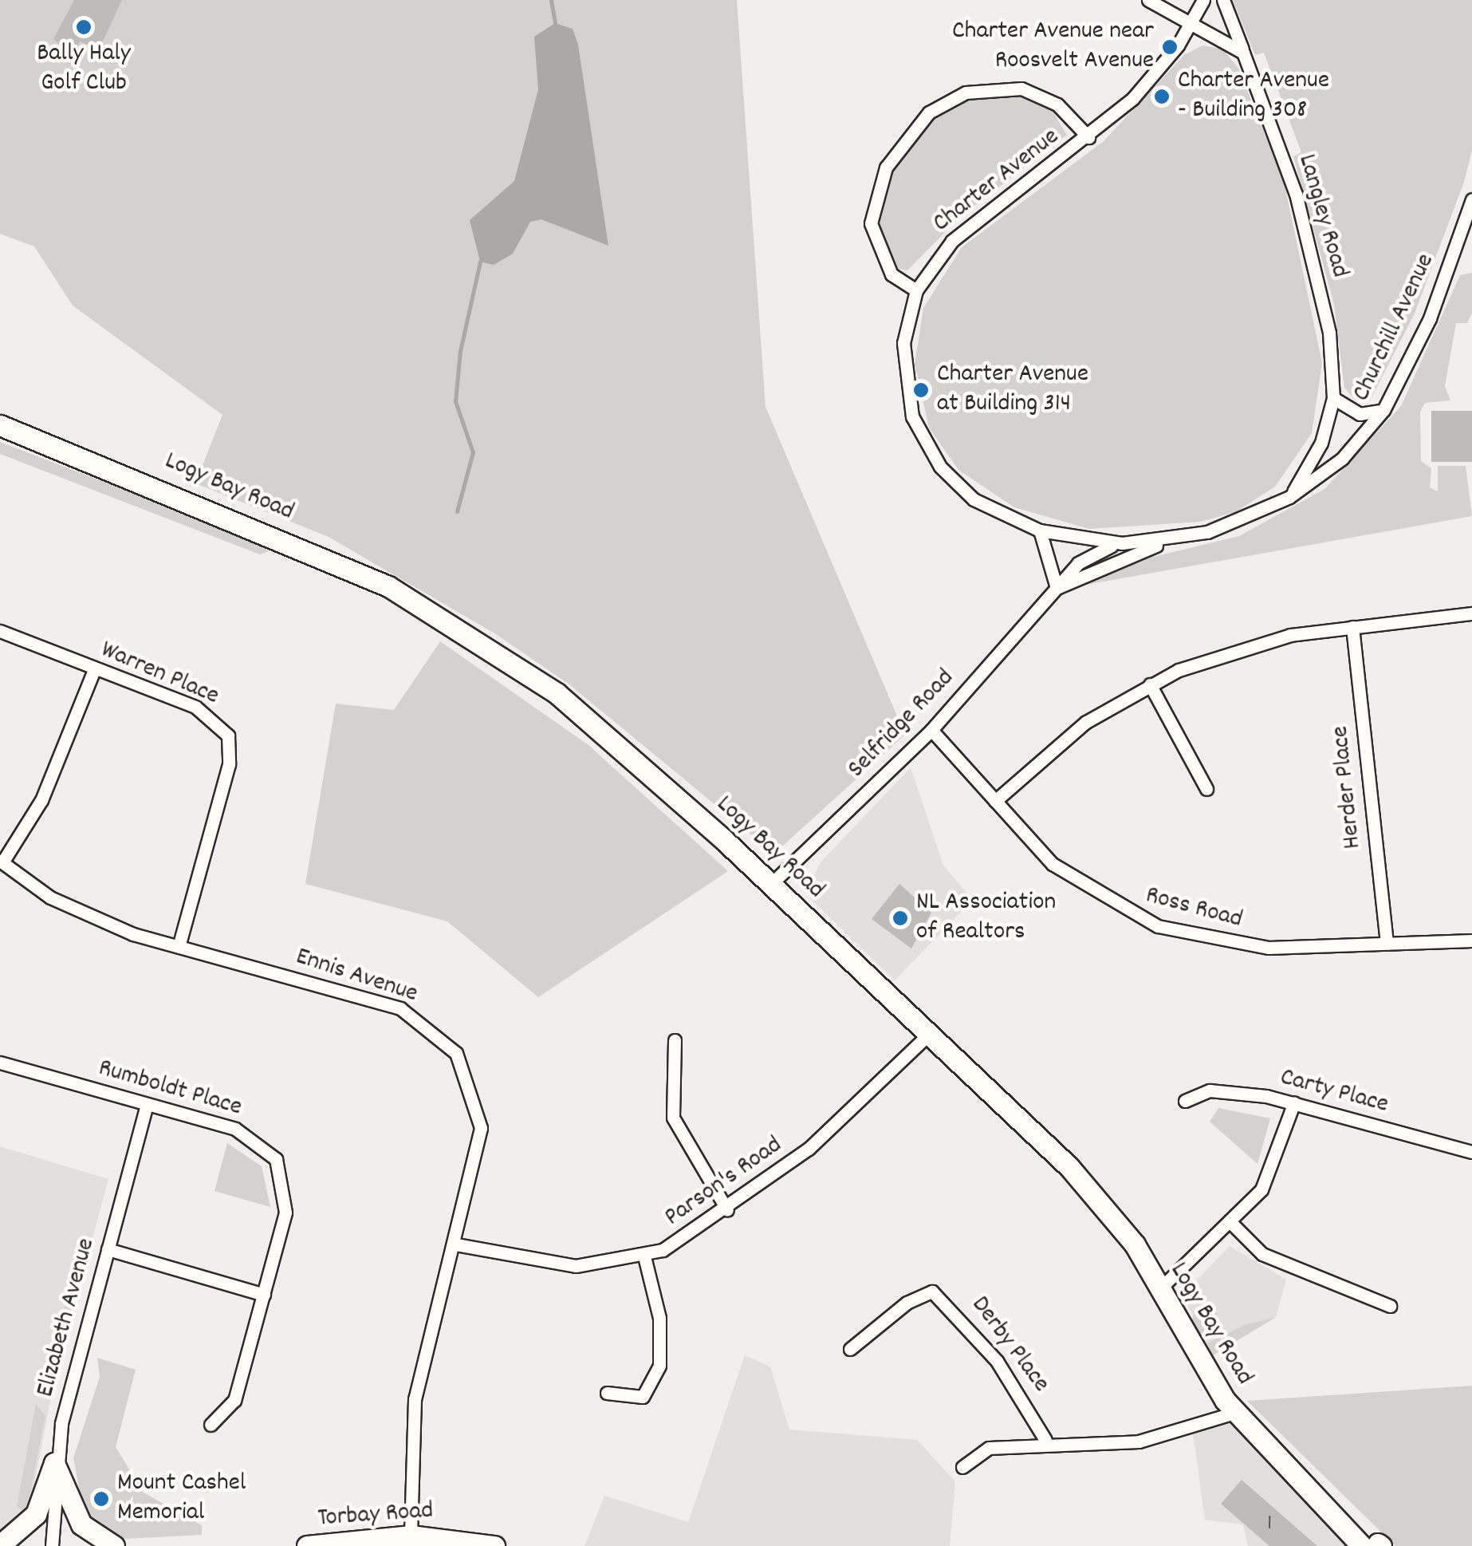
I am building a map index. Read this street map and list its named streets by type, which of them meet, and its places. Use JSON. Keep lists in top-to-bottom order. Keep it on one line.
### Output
{"streets":{"main road":["Logy Bay Road","Torbay Road"],"street":["Charter Avenue","Langley Road","Churchill Avenue","Warren Place","Selfridge Road","Herder Place","Ross Road","Ennis Avenue","Rumboldt Place","Carty Place","Parson's Road","Elizabeth Avenue","Derby Place"]},"crossings":[["Charter Avenue","Churchill Avenue"],["Charter Avenue","Selfridge Road"],["Langley Road","Churchill Avenue"],["Churchill Avenue","Selfridge Road"],["Logy Bay Road","Selfridge Road"],["Logy Bay Road","Parson's Road"],["Warren Place","Ennis Avenue"],["Selfridge Road","Ross Road"],["Herder Place","Ross Road"],["Ennis Avenue","Parson's Road"],["Ennis Avenue","Torbay Road"],["Rumboldt Place","Elizabeth Avenue"]],"places":["Bally Haly Golf Club","Charter Avenue near Roosvelt Avenue","Charter Avenue - Building 308","Charter Avenue at Building 314","NL Association of Realtors","Mount Cashel Memorial"],"house_numbers":["1"]}
